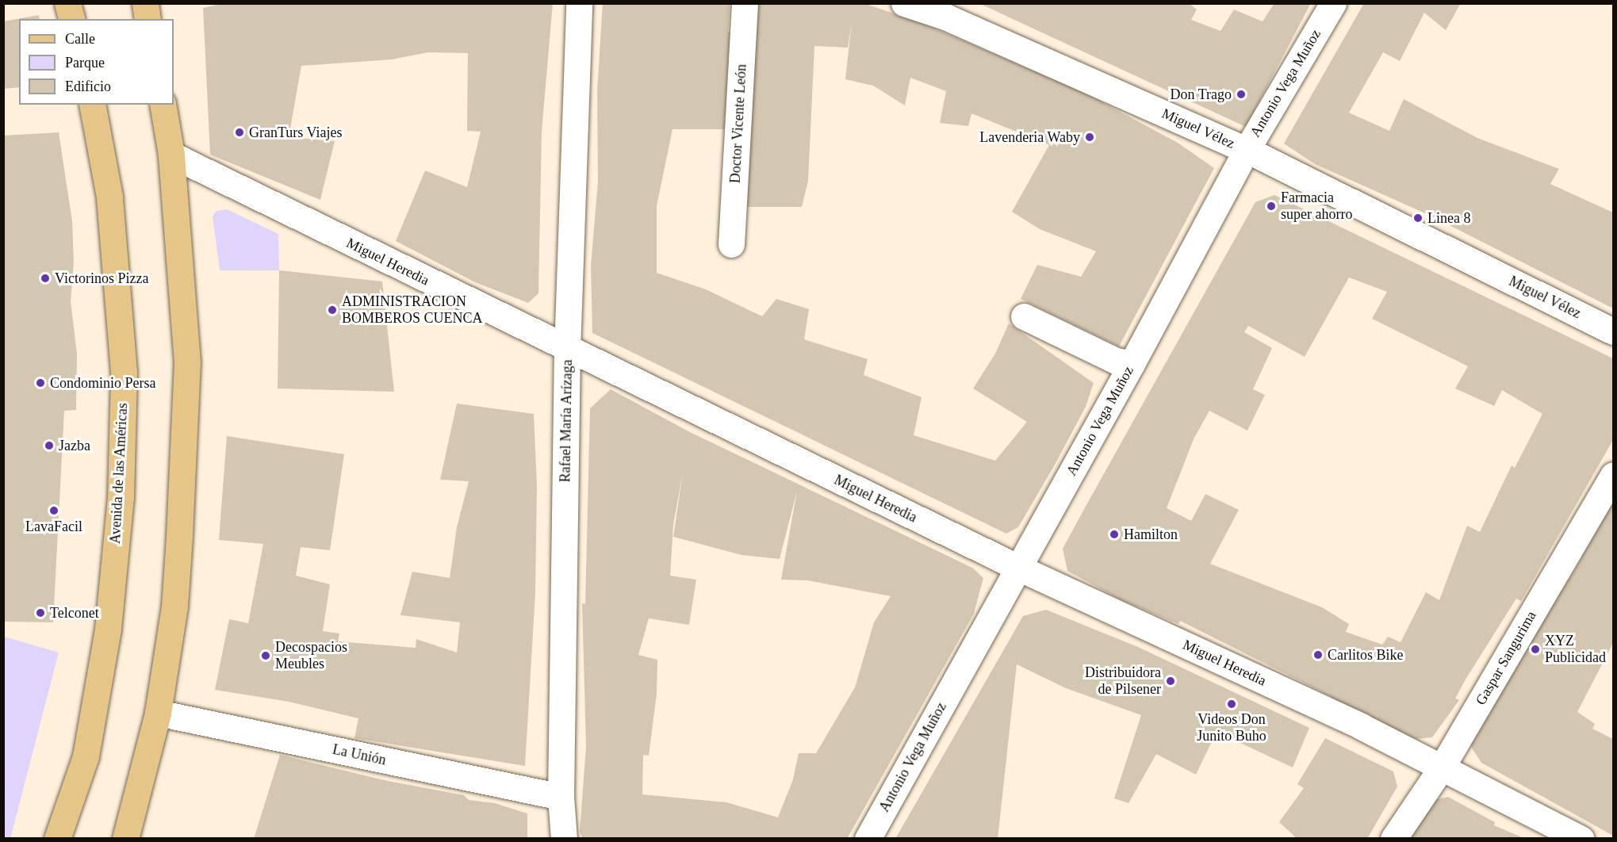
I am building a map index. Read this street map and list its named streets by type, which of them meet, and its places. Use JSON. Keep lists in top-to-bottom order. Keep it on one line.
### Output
{"streets":{"main road":["Avenida de las Américas"],"street":["Antonio Vega Muñoz","Doctor Vicente León","Miguel Vélez","Miguel Heredia","Rafael María Arízaga","Gaspar Sangurima","La Unión"]},"crossings":[["Antonio Vega Muñoz","Miguel Vélez"],["Antonio Vega Muñoz","Miguel Heredia"],["Miguel Heredia","Rafael María Arízaga"],["Miguel Heredia","Gaspar Sangurima"],["Rafael María Arízaga","La Unión"]],"places":["Don Trago","GranTurs Viajes","Lavenderia Waby","Farmacia super ahorro","Linea 8","Victorinos Pizza","ADMINISTRACION BOMBEROS CUENCA","Condominio Persa","Jazba","LavaFacil","Hamilton","Telconet","XYZ Publicidad","Carlitos Bike","Decospacios Meubles","Distribuidora de Pilsener","Videos Don Junito Buho"],"legend":["Calle","Parque","Edificio"]}
